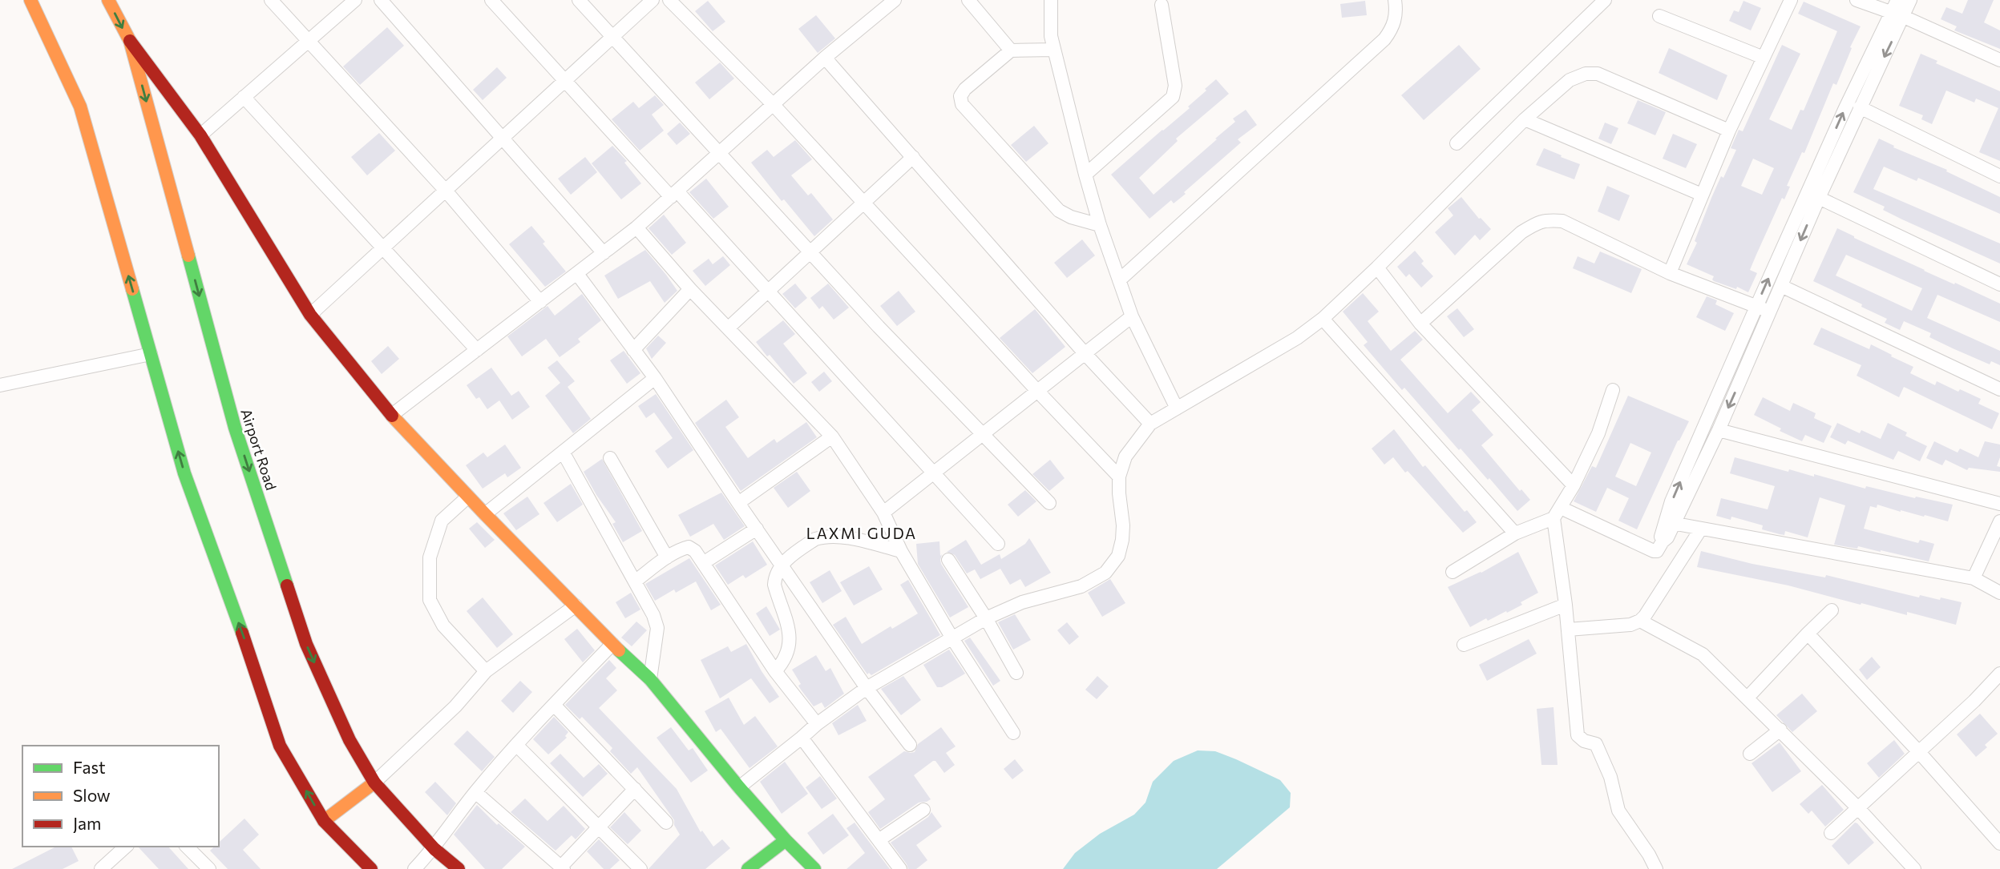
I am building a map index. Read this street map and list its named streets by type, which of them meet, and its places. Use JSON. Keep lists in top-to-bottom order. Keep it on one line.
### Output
{"streets":{"main road":["Airport Road"]},"districts":["LAXMI GUDA"],"legend":["Fast","Slow","Jam"]}
